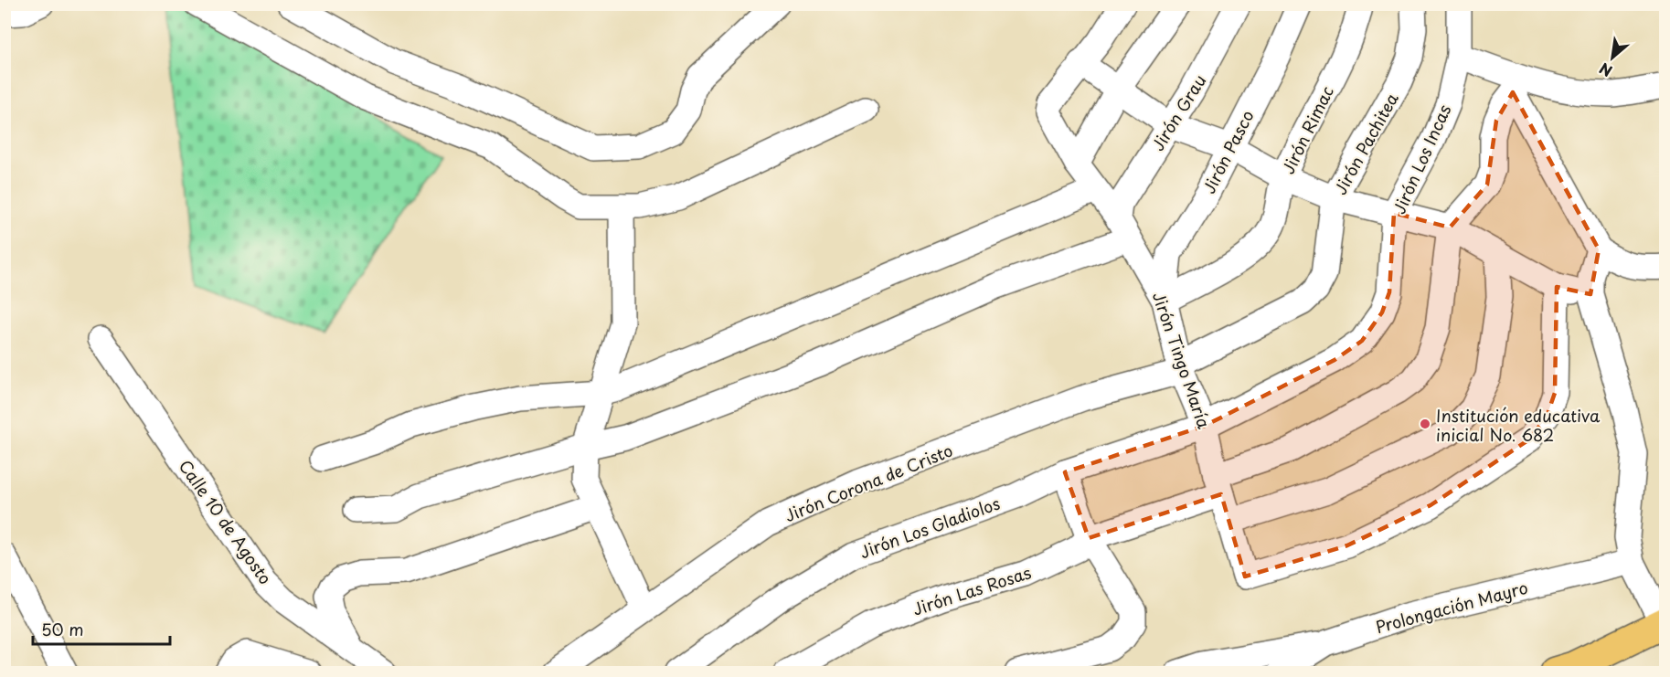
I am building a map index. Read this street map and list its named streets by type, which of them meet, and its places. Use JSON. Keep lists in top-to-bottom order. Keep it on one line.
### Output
{"streets":{"street":["Jirón Grau","Jirón Rimac","Jirón Pachitea","Jirón Pasco","Jirón Los Incas","Jirón Tingo María","Jirón Corona de Cristo","Calle 10 de Agosto","Jirón Los Gladiolos","Jirón Las Rosas","Prolongación Mayro"]},"crossings":[["Jirón Grau","Jirón Tingo María"],["Jirón Rimac","Jirón Pasco"],["Jirón Rimac","Jirón Tingo María"],["Jirón Pachitea","Jirón Tingo María"],["Jirón Pachitea","Jirón Corona de Cristo"],["Jirón Pasco","Jirón Tingo María"],["Jirón Los Incas","Jirón Tingo María"],["Jirón Los Incas","Jirón Los Gladiolos"],["Jirón Tingo María","Jirón Corona de Cristo"],["Jirón Tingo María","Jirón Los Gladiolos"],["Jirón Tingo María","Jirón Las Rosas"]],"places":["Institución educativa inicial No. 682"],"scale_bar":"50 m","north":"bottom left"}
